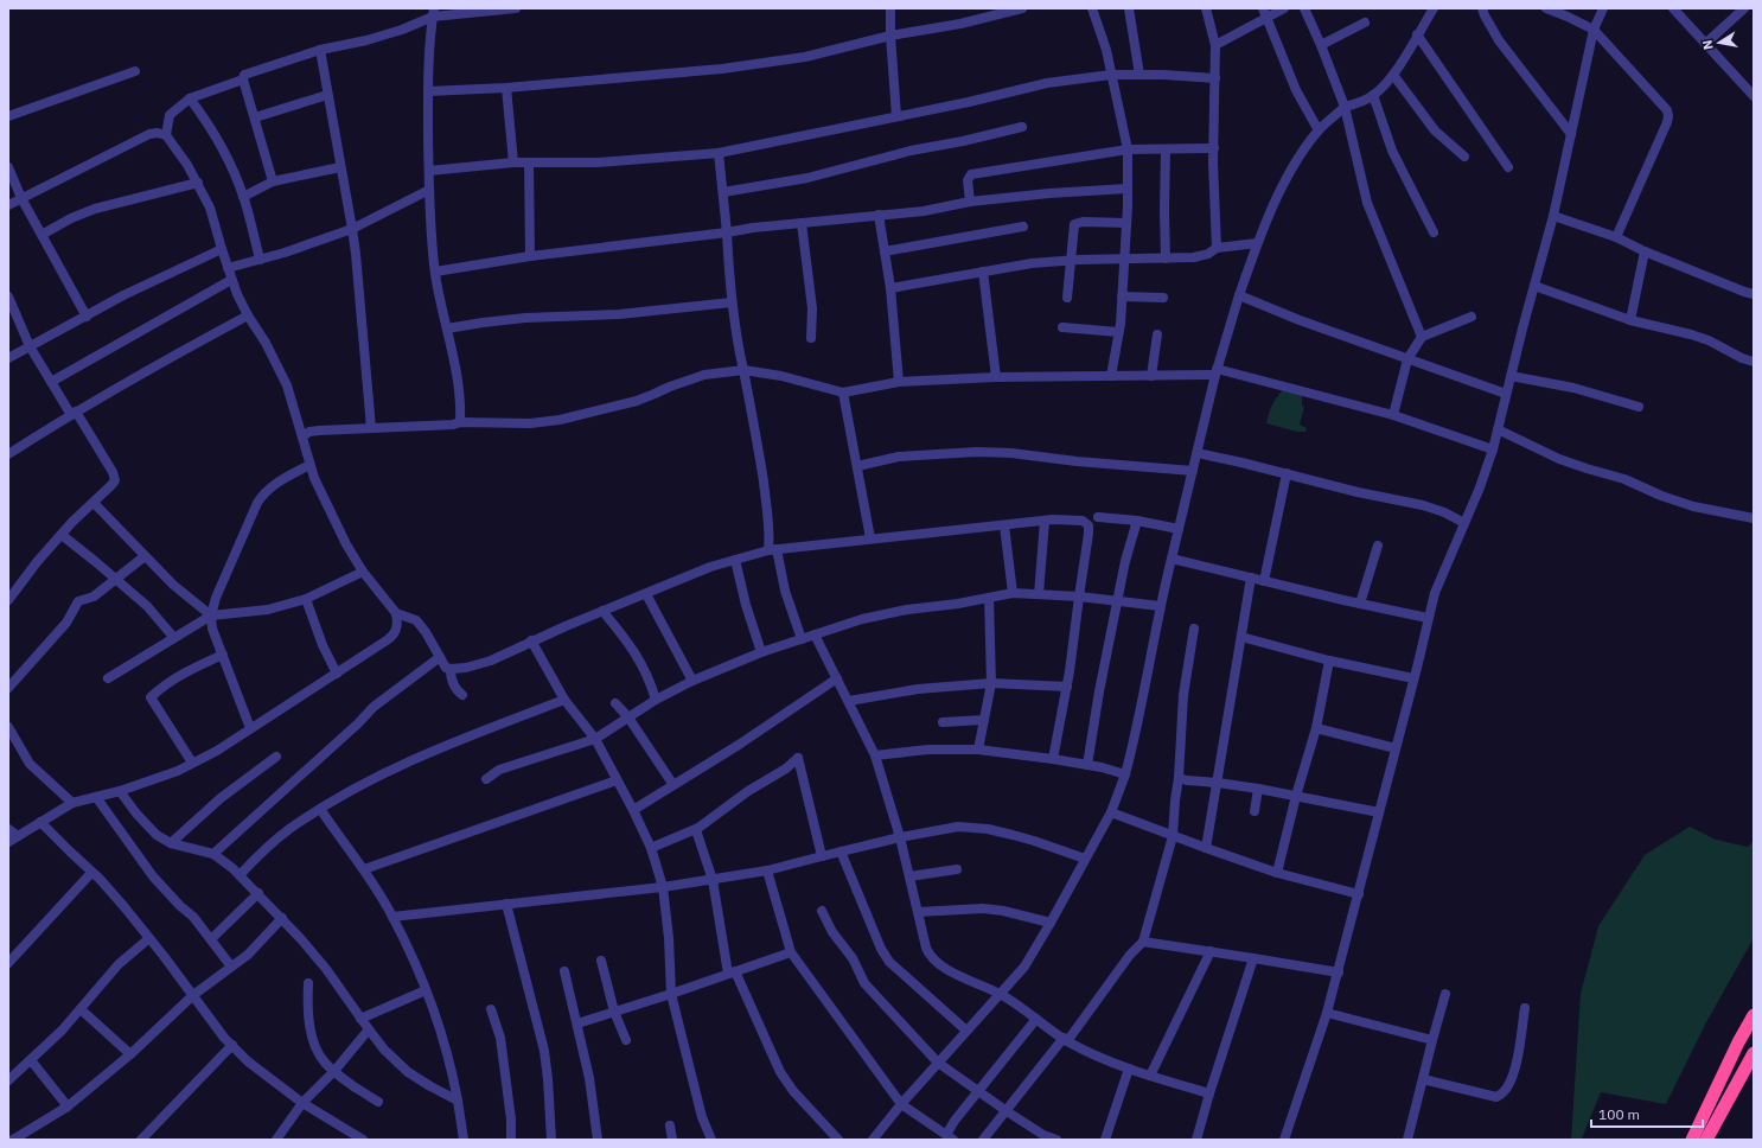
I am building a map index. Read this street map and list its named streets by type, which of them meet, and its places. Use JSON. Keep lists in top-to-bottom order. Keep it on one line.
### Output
{"scale_bar":"100 m","north":"left"}
